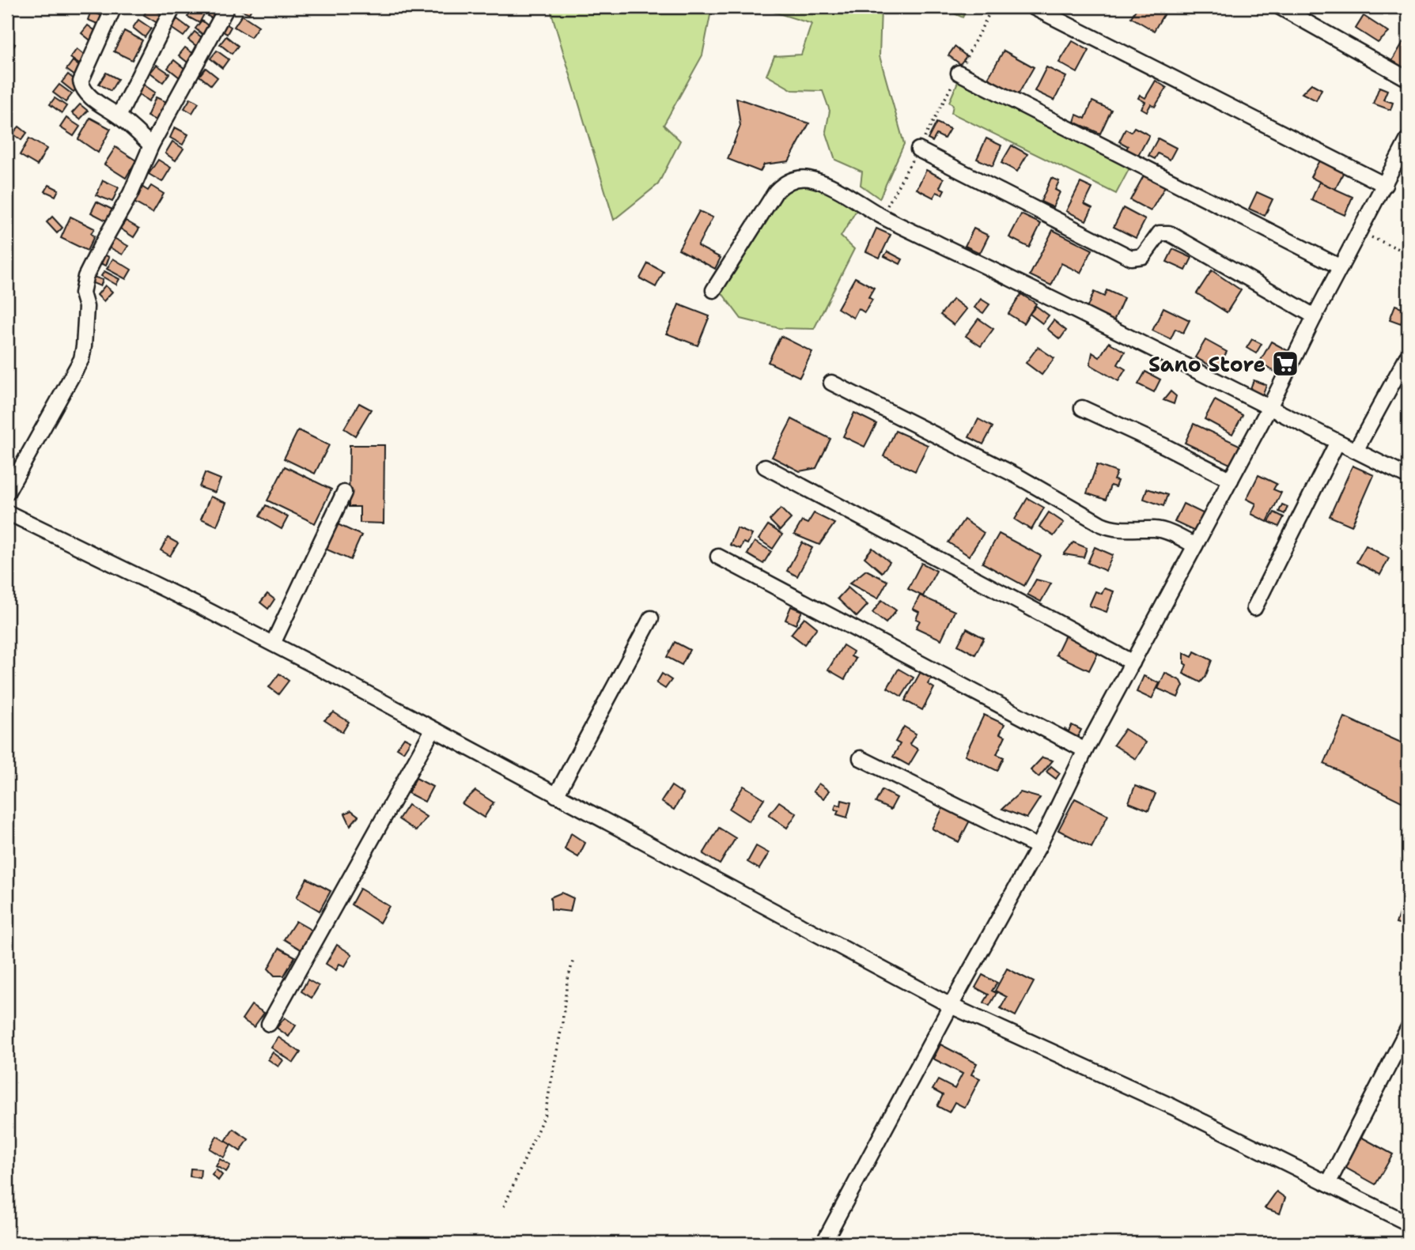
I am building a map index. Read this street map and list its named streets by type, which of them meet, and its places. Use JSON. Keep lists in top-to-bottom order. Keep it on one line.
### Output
{"places":{"supermarket":["Sano Store"]}}
